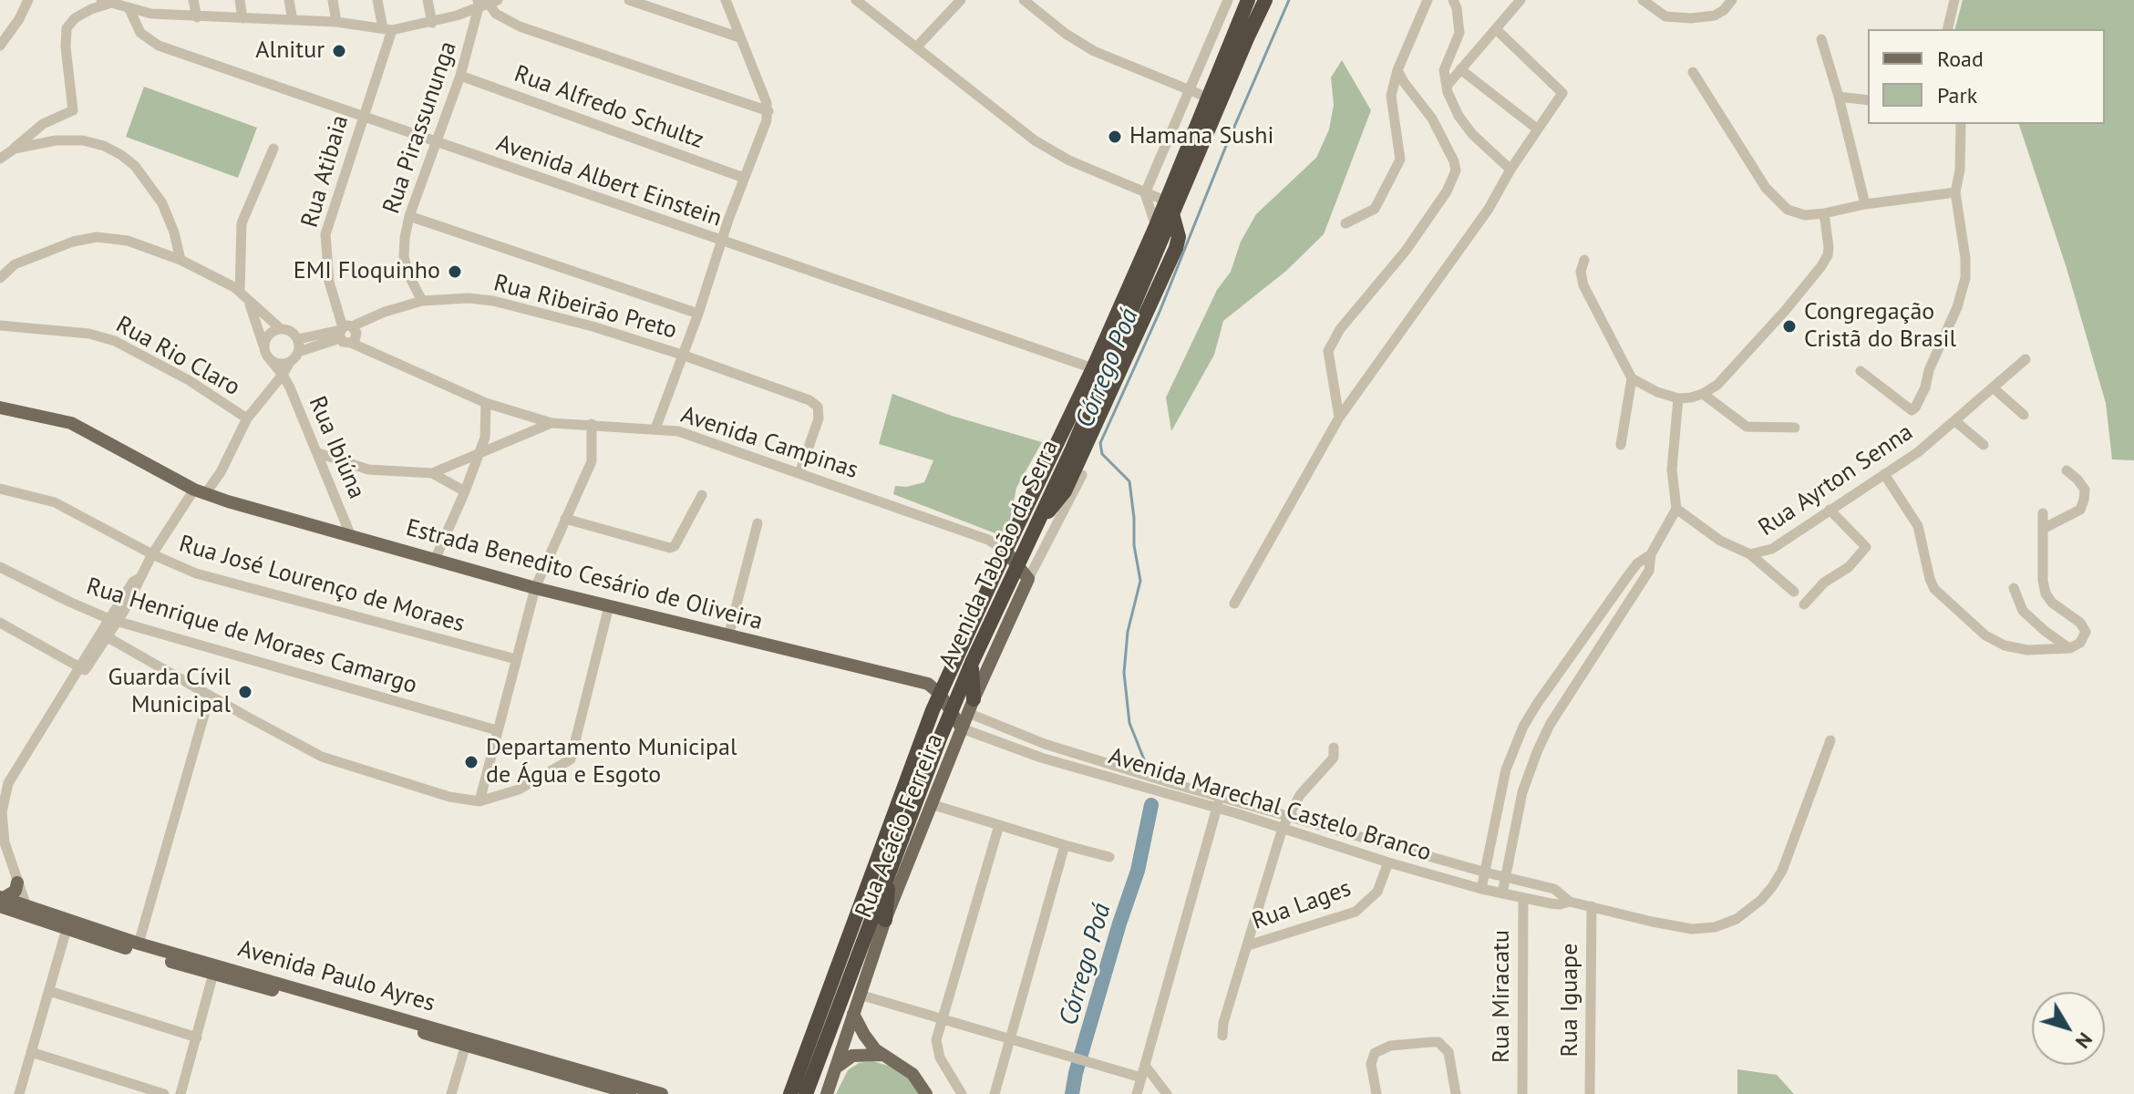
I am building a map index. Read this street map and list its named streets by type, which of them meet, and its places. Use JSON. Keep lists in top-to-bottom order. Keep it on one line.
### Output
{"streets":{"highway":["Avenida Taboão da Serra"],"main road":["Estrada Benedito Cesário de Oliveira","Rua Acácio Ferreira","Avenida Paulo Ayres"],"street":["Rua Alfredo Schultz","Rua Pirassununga","Rua Atibaia","Avenida Albert Einstein","Rua Ribeirão Preto","Rua Rio Claro","Avenida Campinas","Rua Ibiúna","Rua Ayrton Senna","Rua José Lourenço de Moraes","Rua Henrique de Moraes Camargo","Avenida Marechal Castelo Branco","Rua Lages","Rua Miracatu","Rua Iguape"]},"crossings":[["Rua Alfredo Schultz","Rua Pirassununga"],["Rua Pirassununga","Avenida Albert Einstein"],["Rua Pirassununga","Rua Ribeirão Preto"],["Rua Atibaia","Avenida Albert Einstein"],["Rua Atibaia","Rua Ribeirão Preto"],["Rua Atibaia","Avenida Campinas"],["Avenida Albert Einstein","Avenida Taboão da Serra"],["Rua Ribeirão Preto","Avenida Campinas"],["Avenida Campinas","Avenida Taboão da Serra"],["Rua Ibiúna","Estrada Benedito Cesário de Oliveira"],["Avenida Taboão da Serra","Estrada Benedito Cesário de Oliveira"],["Avenida Marechal Castelo Branco","Rua Acácio Ferreira"],["Avenida Marechal Castelo Branco","Rua Lages"],["Avenida Marechal Castelo Branco","Rua Miracatu"],["Avenida Marechal Castelo Branco","Rua Iguape"]],"water":["Córrego Poá"],"places":["Alnitur","Hamana Sushi","EMI Floquinho","Congregação Cristã do Brasil","Guarda Cívil Municipal","Departamento Municipal de Água e Esgoto"],"legend":["Road","Park"],"north":"bottom right"}
